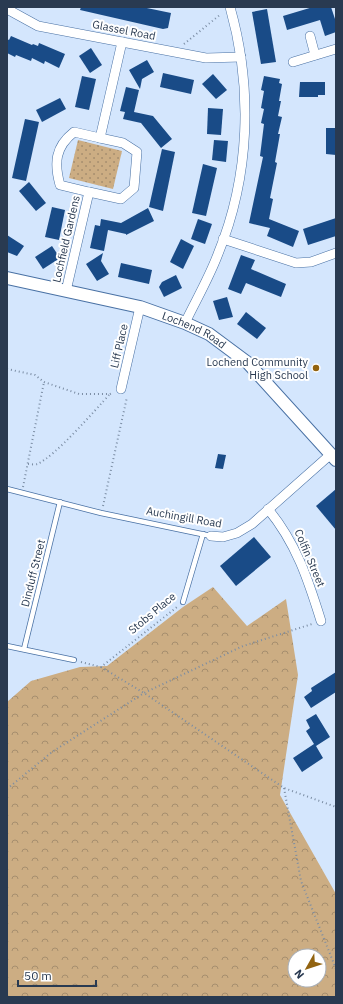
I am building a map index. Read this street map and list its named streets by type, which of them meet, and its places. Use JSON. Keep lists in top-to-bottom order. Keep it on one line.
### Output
{"streets":{"street":["Glassel Road","Lochfield Gardens","Lochend Road","Liff Place","Auchingill Road","Colfin Street"],"lane":["Dinduff Street","Stobs Place"]},"crossings":[["Lochfield Gardens","Lochend Road"],["Lochend Road","Liff Place"],["Lochend Road","Auchingill Road"],["Auchingill Road","Colfin Street"],["Auchingill Road","Dinduff Street"],["Auchingill Road","Stobs Place"]],"places":["Lochend Community High School"],"scale_bar":"50 m","north":"bottom left"}
